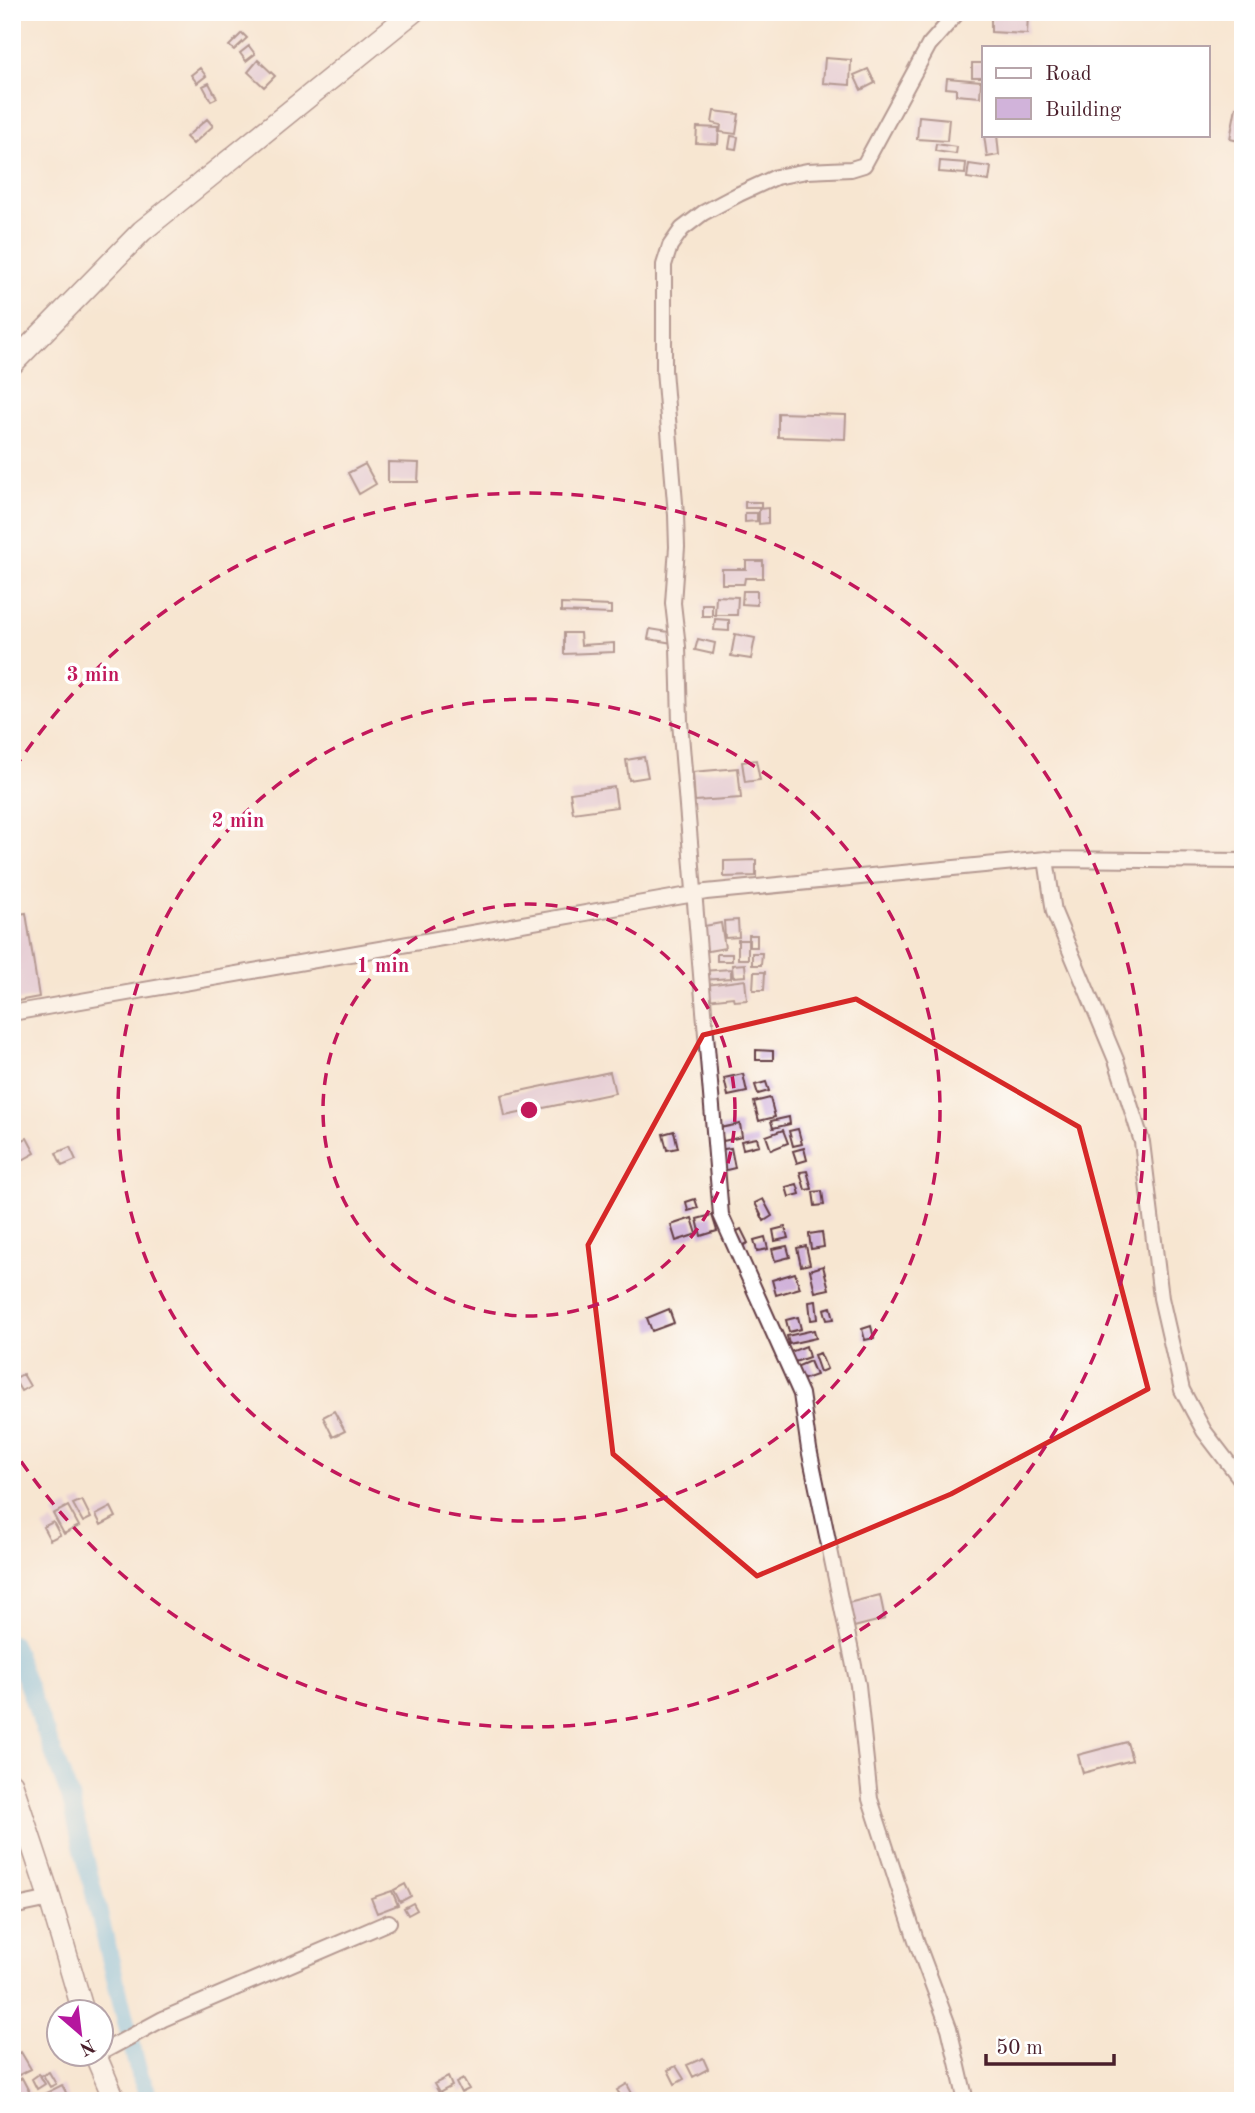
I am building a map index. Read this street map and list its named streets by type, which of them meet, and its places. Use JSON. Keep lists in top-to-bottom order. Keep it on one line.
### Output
{"legend":["Road","Building"],"scale_bar":"50 m","north":"bottom right","rings":["3 min","2 min","1 min"]}
